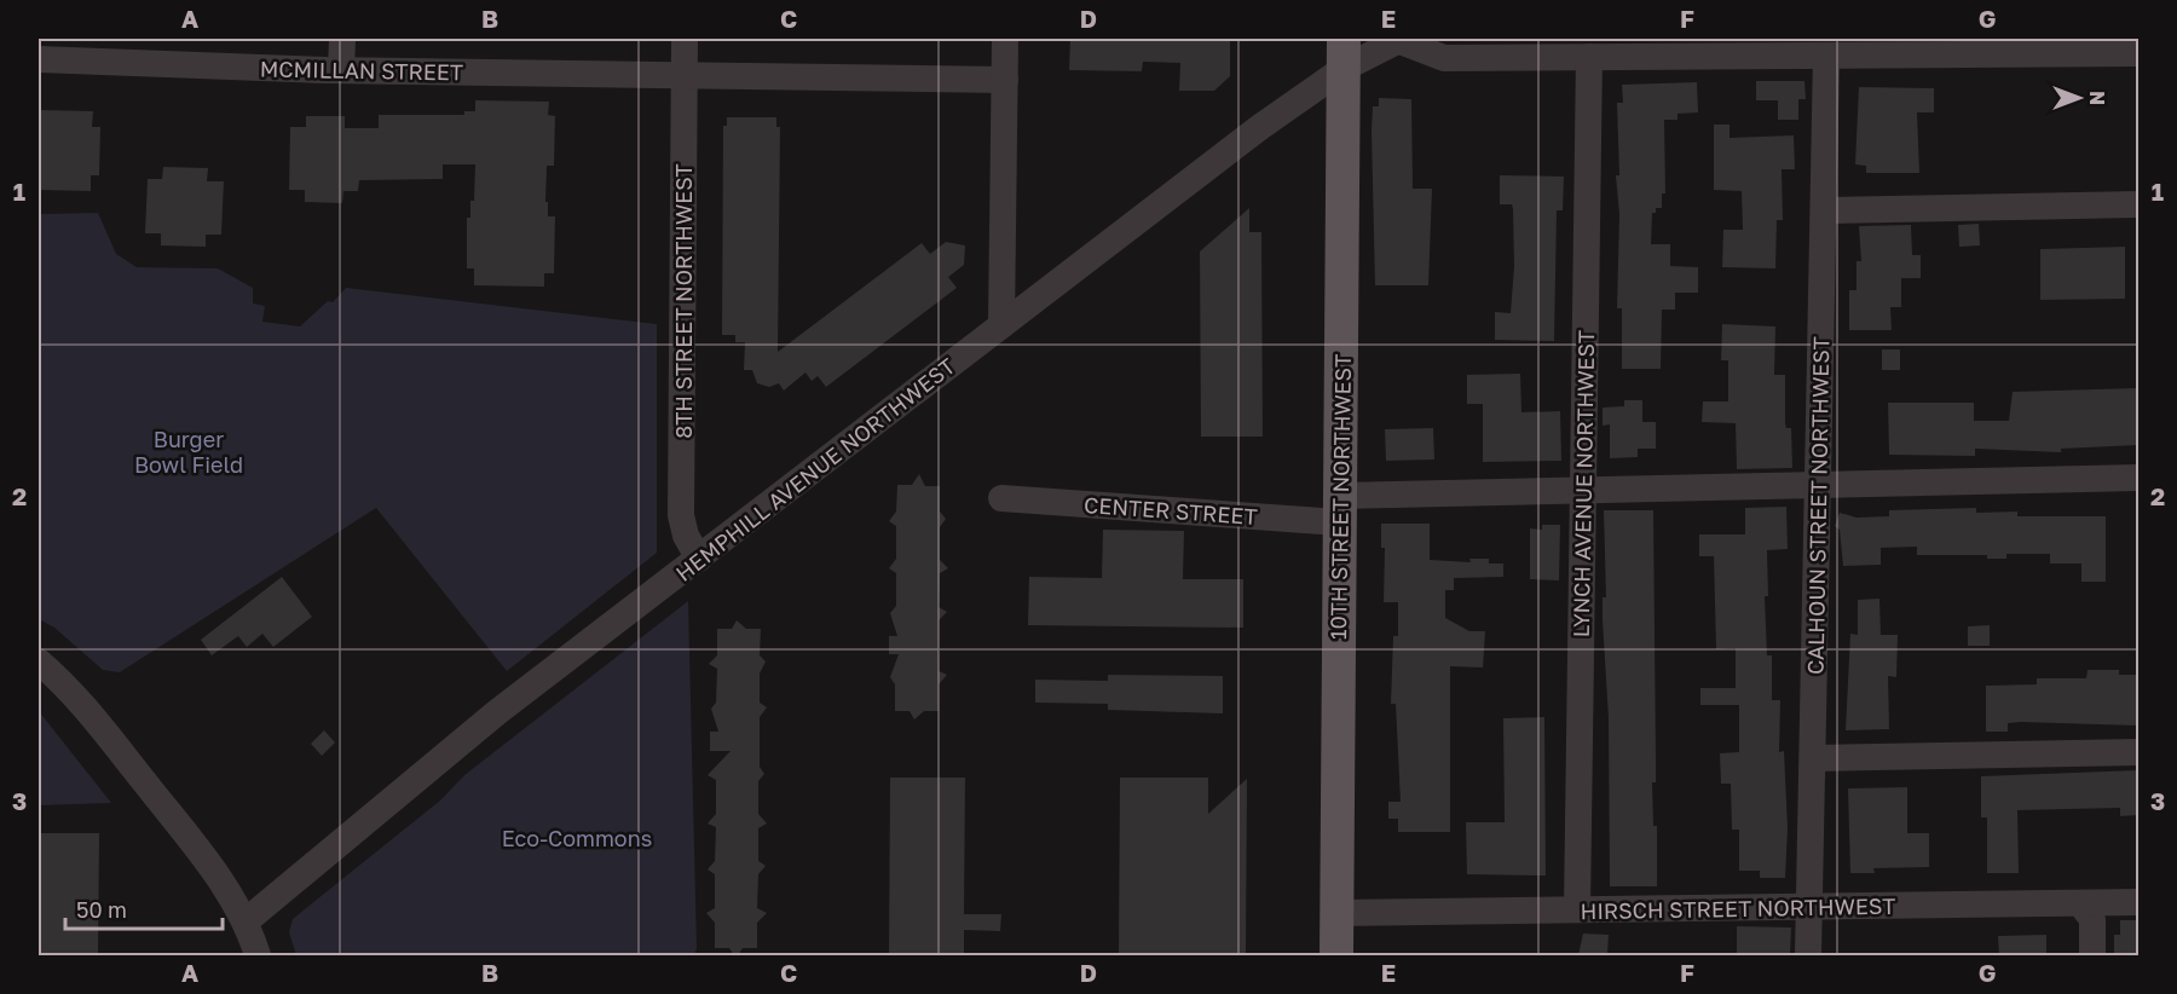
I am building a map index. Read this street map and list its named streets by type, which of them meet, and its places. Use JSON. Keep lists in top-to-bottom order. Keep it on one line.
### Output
{"streets":{"main road":["10TH STREET NORTHWEST"],"street":["MCMILLAN STREET","8TH STREET NORTHWEST","HEMPHILL AVENUE NORTHWEST","LYNCH AVENUE NORTHWEST","CALHOUN STREET NORTHWEST","CENTER STREET","HIRSCH STREET NORTHWEST"]},"crossings":[["MCMILLAN STREET","8TH STREET NORTHWEST"],["8TH STREET NORTHWEST","HEMPHILL AVENUE NORTHWEST"],["HEMPHILL AVENUE NORTHWEST","10TH STREET NORTHWEST"],["LYNCH AVENUE NORTHWEST","CENTER STREET"],["LYNCH AVENUE NORTHWEST","HIRSCH STREET NORTHWEST"],["10TH STREET NORTHWEST","CENTER STREET"],["10TH STREET NORTHWEST","HIRSCH STREET NORTHWEST"],["CALHOUN STREET NORTHWEST","CENTER STREET"],["CALHOUN STREET NORTHWEST","HIRSCH STREET NORTHWEST"]],"parks":["Burger Bowl Field","Eco-Commons"],"scale_bar":"50 m","north":"right","grid":{"columns":["A","B","C","D","E","F","G"],"rows":["1","2","3"]}}
